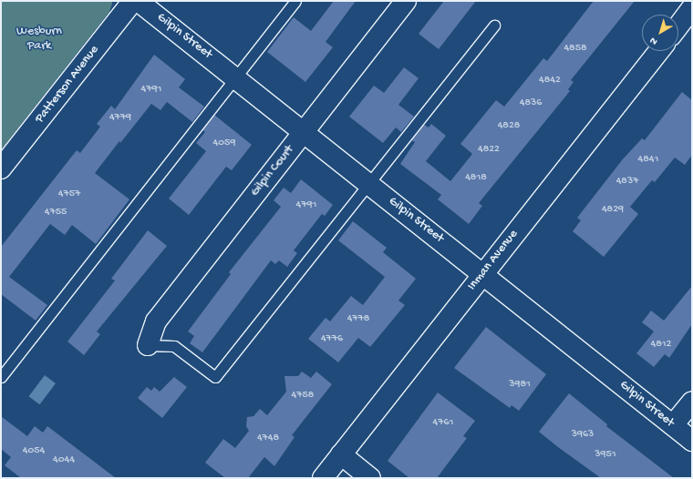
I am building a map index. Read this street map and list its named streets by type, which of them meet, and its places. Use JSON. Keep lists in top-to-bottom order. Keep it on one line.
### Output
{"streets":{"street":["Gilpin Street","Patterson Avenue","Gilpin Court","Inman Avenue"]},"crossings":[["Gilpin Street","Gilpin Court"],["Gilpin Street","Inman Avenue"]],"parks":["Wesburn Park"],"house_numbers":["4858","4842","4791","4836","4779","4828","4059","4822","4841","4818","4837","4757","4791","4829","4755","4778","4776","4812","3981","4758","4761","3963","4748","4054","3951","4044"],"north":"bottom left"}
